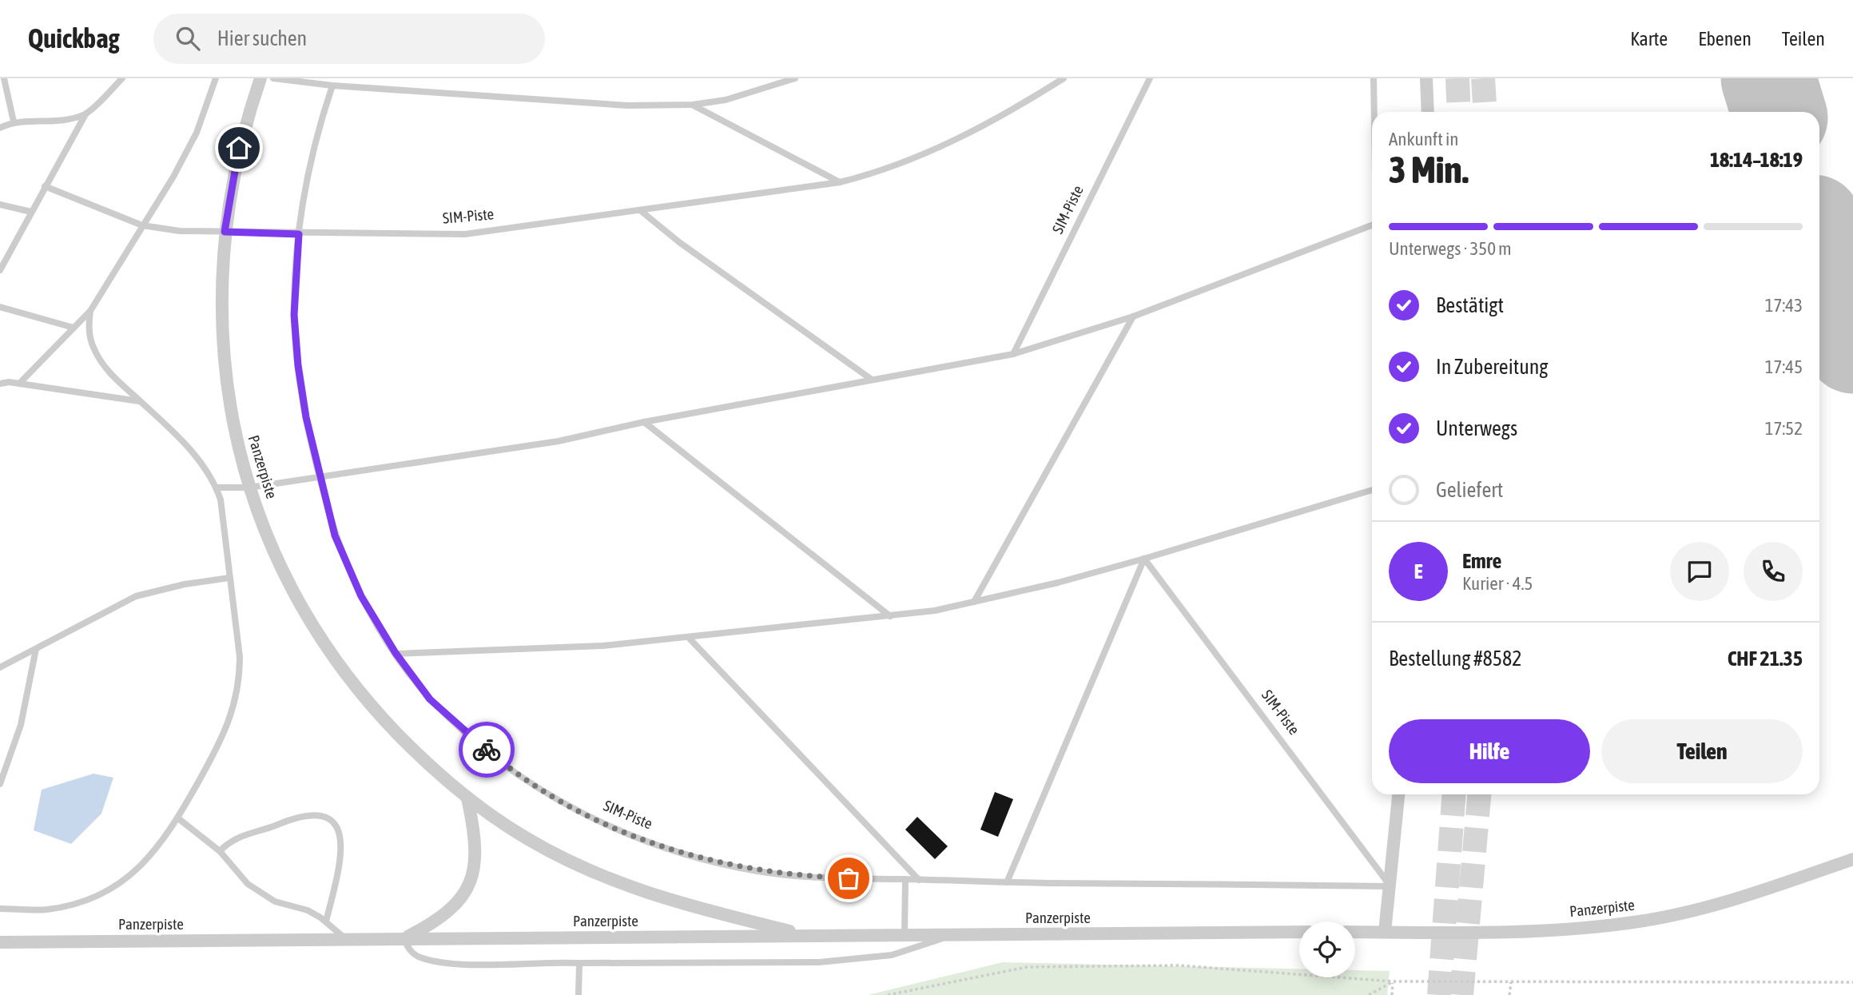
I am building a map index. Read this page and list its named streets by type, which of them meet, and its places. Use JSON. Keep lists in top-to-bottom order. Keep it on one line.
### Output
{"streets":{"street":["Panzerpiste"],"lane":["SIM-Piste"]},"crossings":[["SIM-Piste","Panzerpiste"]],"page":{"header":"Quickbag","search":"Hier suchen","nav":["Karte","Ebenen","Teilen"],"heading":["3 Min.","Ankunft in","18:14–18:19"],"panel":["Emre","Kurier · 4.5","Bestellung #8582","CHF 21.35"],"bar":"Unterwegs · 350 m","list":[["Bestätigt","17:43"],["In Zubereitung","17:45"],["Unterwegs","17:52"],"Geliefert"],"round":"E","buttons":["Hilfe","Teilen"]}}
